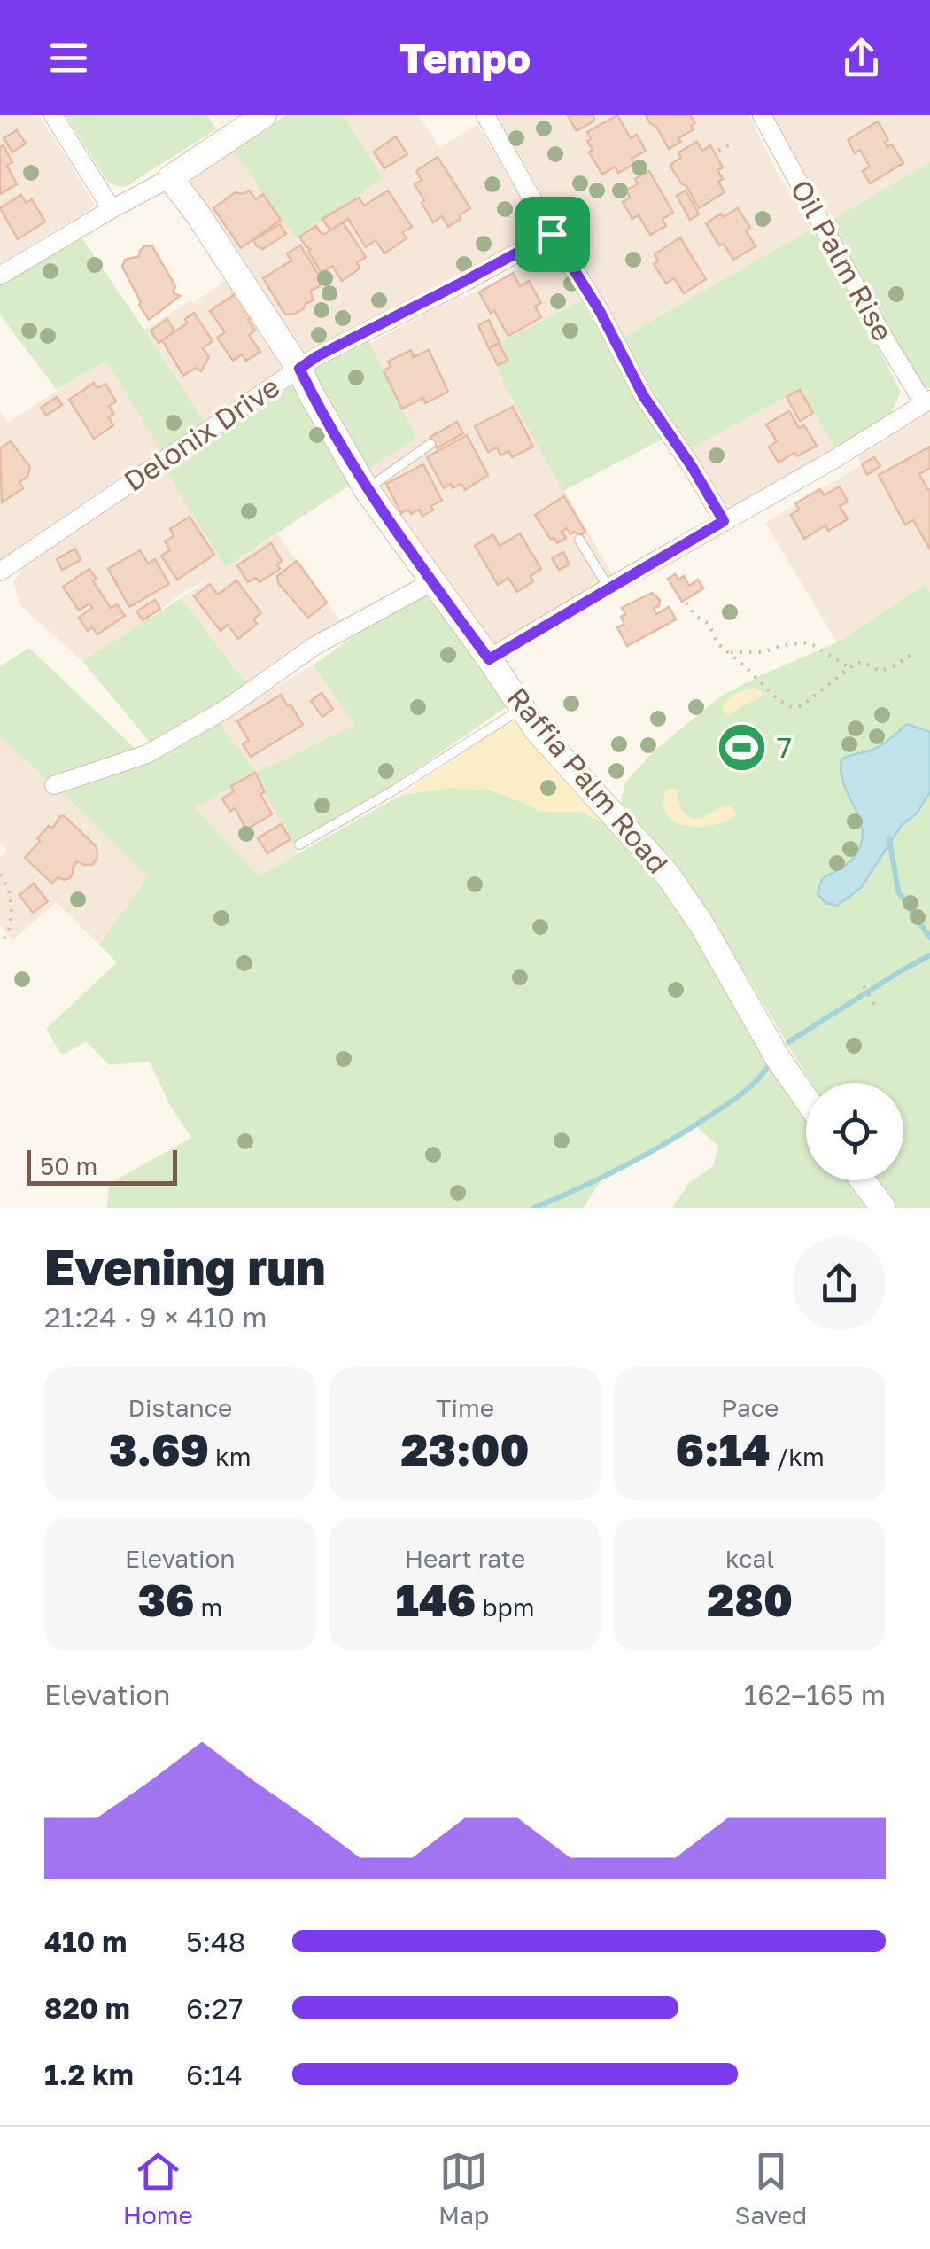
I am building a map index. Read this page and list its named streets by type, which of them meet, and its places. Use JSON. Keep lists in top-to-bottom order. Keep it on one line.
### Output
{"streets":{"street":["Oil Palm Rise","Delonix Drive","Raffia Palm Road"]},"crossings":[["Delonix Drive","Raffia Palm Road"]],"places":{"sports":["7"]},"scale_bar":"50 m","page":{"header":"Tempo","scale":"50 m","heading":["Evening run","21:24 · 9 × 410 m"],"stats":[["Distance","3.69 km"],["Time","23:00"],["Pace","6:14 /km"],["Elevation","36 m"],["Heart rate","146 bpm"],["kcal","280"]],"chart":["Elevation","162–165 m"],"list":[{"name":"410 m","note":"5:48"},{"name":"820 m","note":"6:27"},{"name":"1.2 km","note":"6:14"}],"tabs":["Home","Map","Saved"]}}
